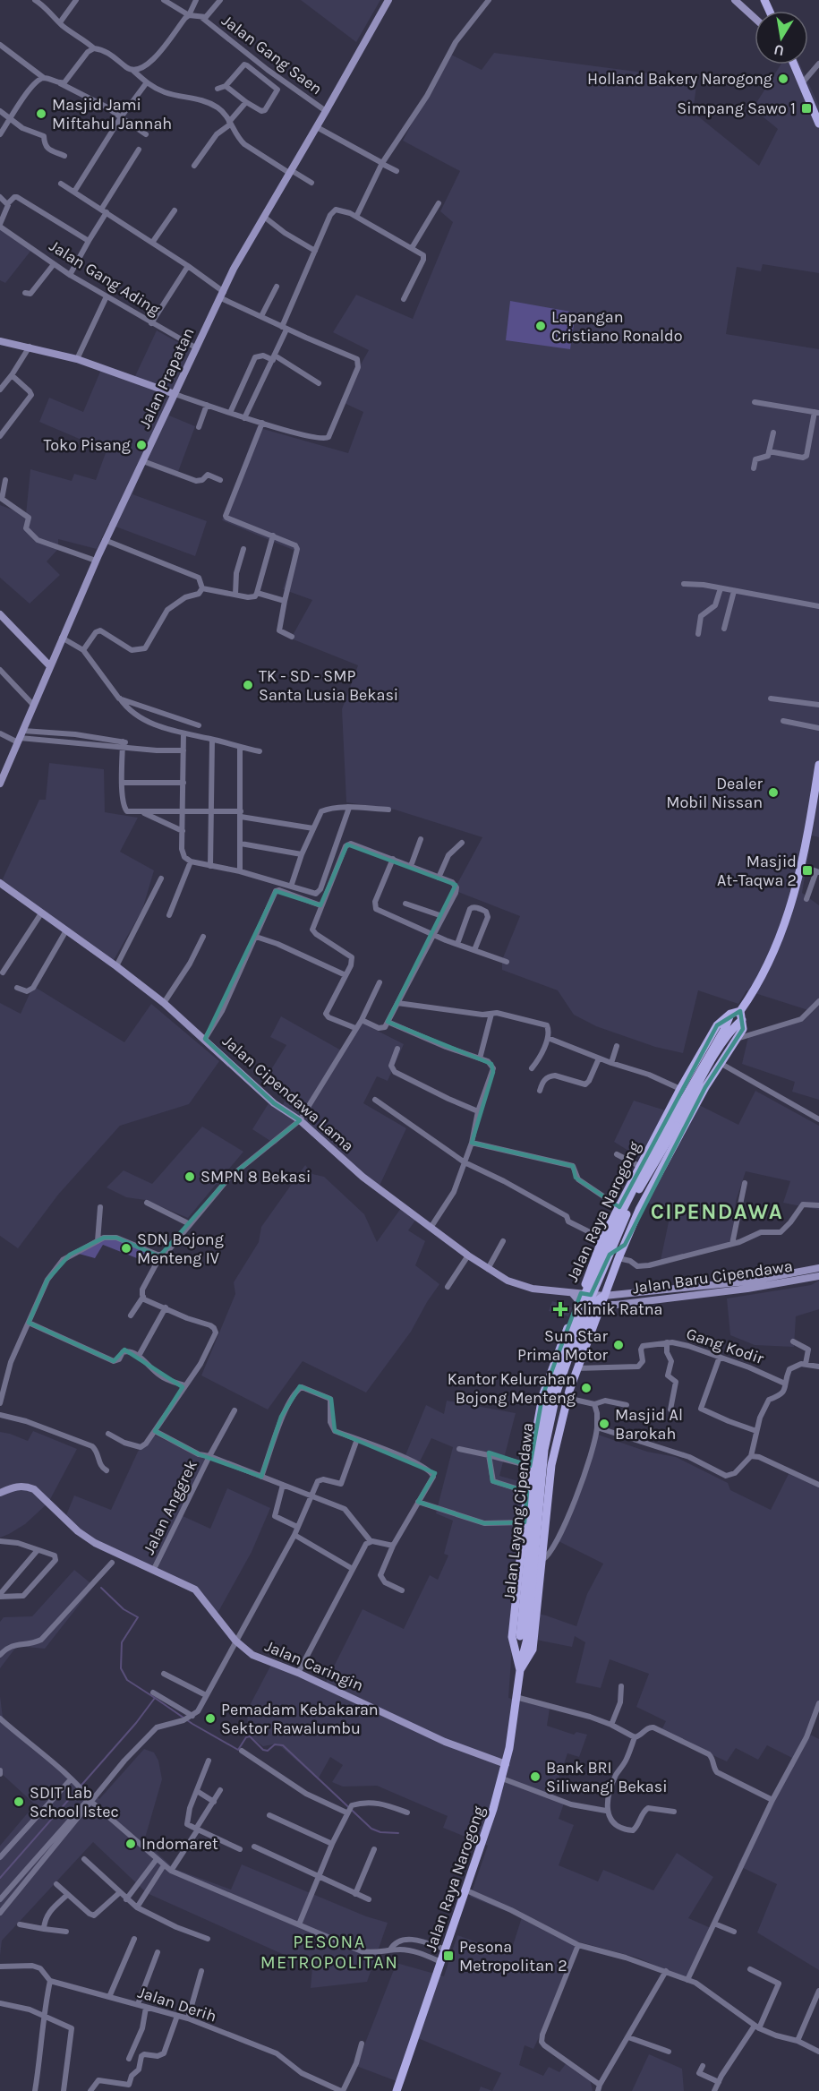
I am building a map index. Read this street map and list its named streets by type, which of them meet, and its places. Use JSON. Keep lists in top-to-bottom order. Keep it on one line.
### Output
{"streets":{"main road":["Jalan Prapatan","Jalan Cipendawa Lama","Jalan Raya Narogong","Jalan Baru Cipendawa","Jalan Layang Cipendawa","Jalan Caringin"],"street":["Jalan Gang Saen","Jalan Gang Ading","Gang Kodir","Jalan Anggrek","Jalan Derih"]},"crossings":[["Jalan Gang Saen","Jalan Prapatan"],["Jalan Gang Ading","Jalan Prapatan"],["Jalan Cipendawa Lama","Jalan Raya Narogong"],["Jalan Cipendawa Lama","Jalan Baru Cipendawa"],["Jalan Raya Narogong","Jalan Baru Cipendawa"],["Jalan Raya Narogong","Gang Kodir"],["Jalan Raya Narogong","Jalan Layang Cipendawa"],["Jalan Raya Narogong","Jalan Caringin"],["Jalan Anggrek","Jalan Caringin"]],"districts":["CIPENDAWA","PESONA METROPOLITAN"],"places":{"other":["Holland Bakery Narogong","Masjid Jami Miftahul Jannah","Lapangan Cristiano Ronaldo","Toko Pisang","TK - SD - SMP Santa Lusia Bekasi","Dealer Mobil Nissan","SMPN 8 Bekasi","SDN Bojong Menteng IV","Sun Star Prima Motor","Kantor Kelurahan Bojong Menteng","Masjid Al Barokah","Pemadam Kebakaran Sektor Rawalumbu","Bank BRI Siliwangi Bekasi","SDIT Lab School Istec","Indomaret"],"transit":["Simpang Sawo 1","Masjid At-Taqwa 2","Pesona Metropolitan 2"],"health":["Klinik Ratna"]},"north":"bottom"}
